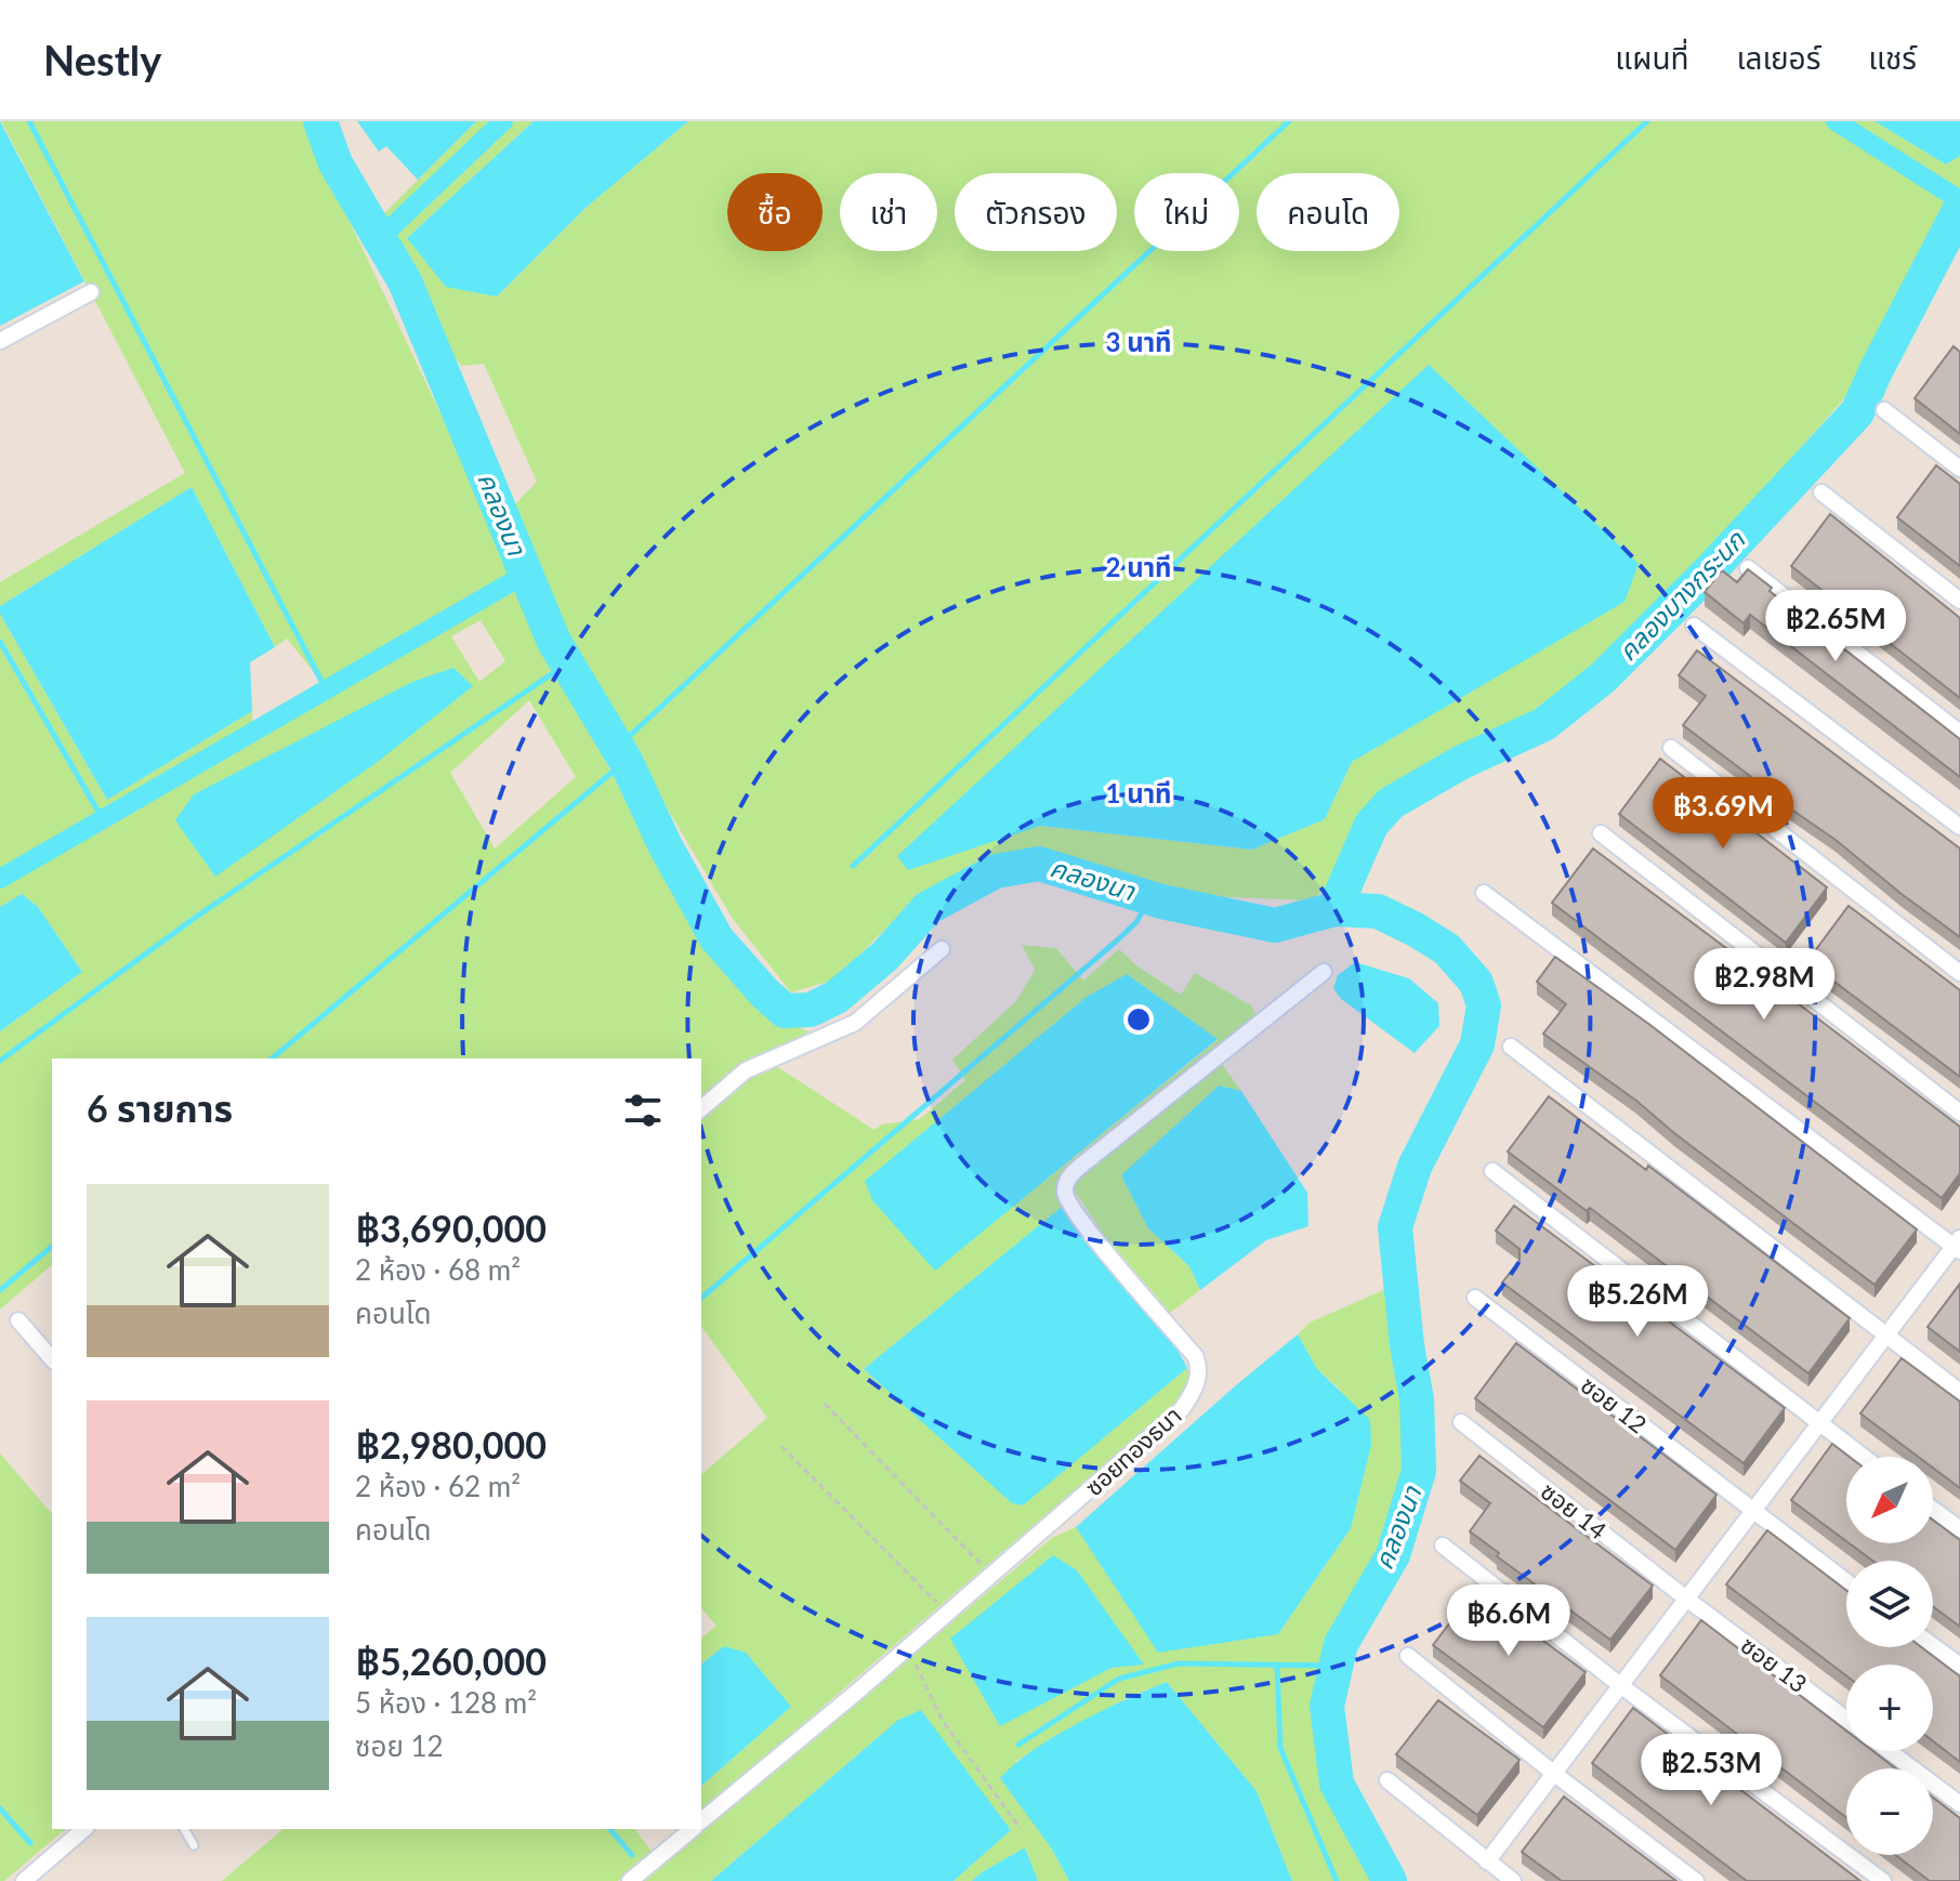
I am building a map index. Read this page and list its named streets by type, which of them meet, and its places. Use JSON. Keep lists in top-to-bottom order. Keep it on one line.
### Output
{"streets":{"street":["ซอย 12","ซอยทองธนา","ซอย 14","ซอย 13"]},"crossings":[["ซอย 14","ซอย 13"]],"water":["คลองนา","คลองบางกระนก"],"north":"bottom left","page":{"header":"Nestly","nav":["แผนที่","เลเยอร์","แชร์"],"chip":["ซื้อ","เช่า","ตัวกรอง","ใหม่","คอนโด"],"price":["฿2.65M","฿3.69M","฿2.98M","฿5.26M","฿6.6M","฿2.53M"],"heading":"6 รายการ","list":[{"name":"฿3,690,000","note":"2 ห้อง · 68 m² · คอนโด"},{"name":"฿2,980,000","note":"2 ห้อง · 62 m² · คอนโด"},{"name":"฿5,260,000","note":"5 ห้อง · 128 m² · ซอย 12"}],"map_buttons":["+","−"]},"rings":["3 นาที","2 นาที","1 นาที"]}
